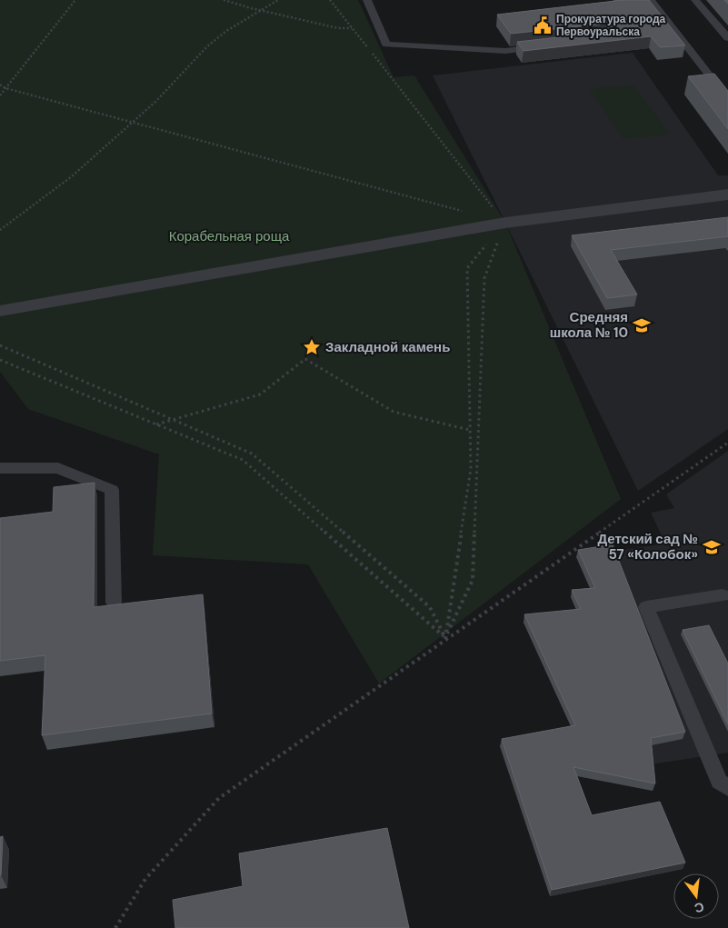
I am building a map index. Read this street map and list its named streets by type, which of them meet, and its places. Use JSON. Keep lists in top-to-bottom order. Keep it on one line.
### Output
{"parks":["Корабельная роща"],"places":{"public building":["Прокуратура города Первоуральска"],"school or university":["Средняя школа № 10","Детский сад № 57 «Колобок»"],"place":["Закладной камень"]},"north":"bottom"}
